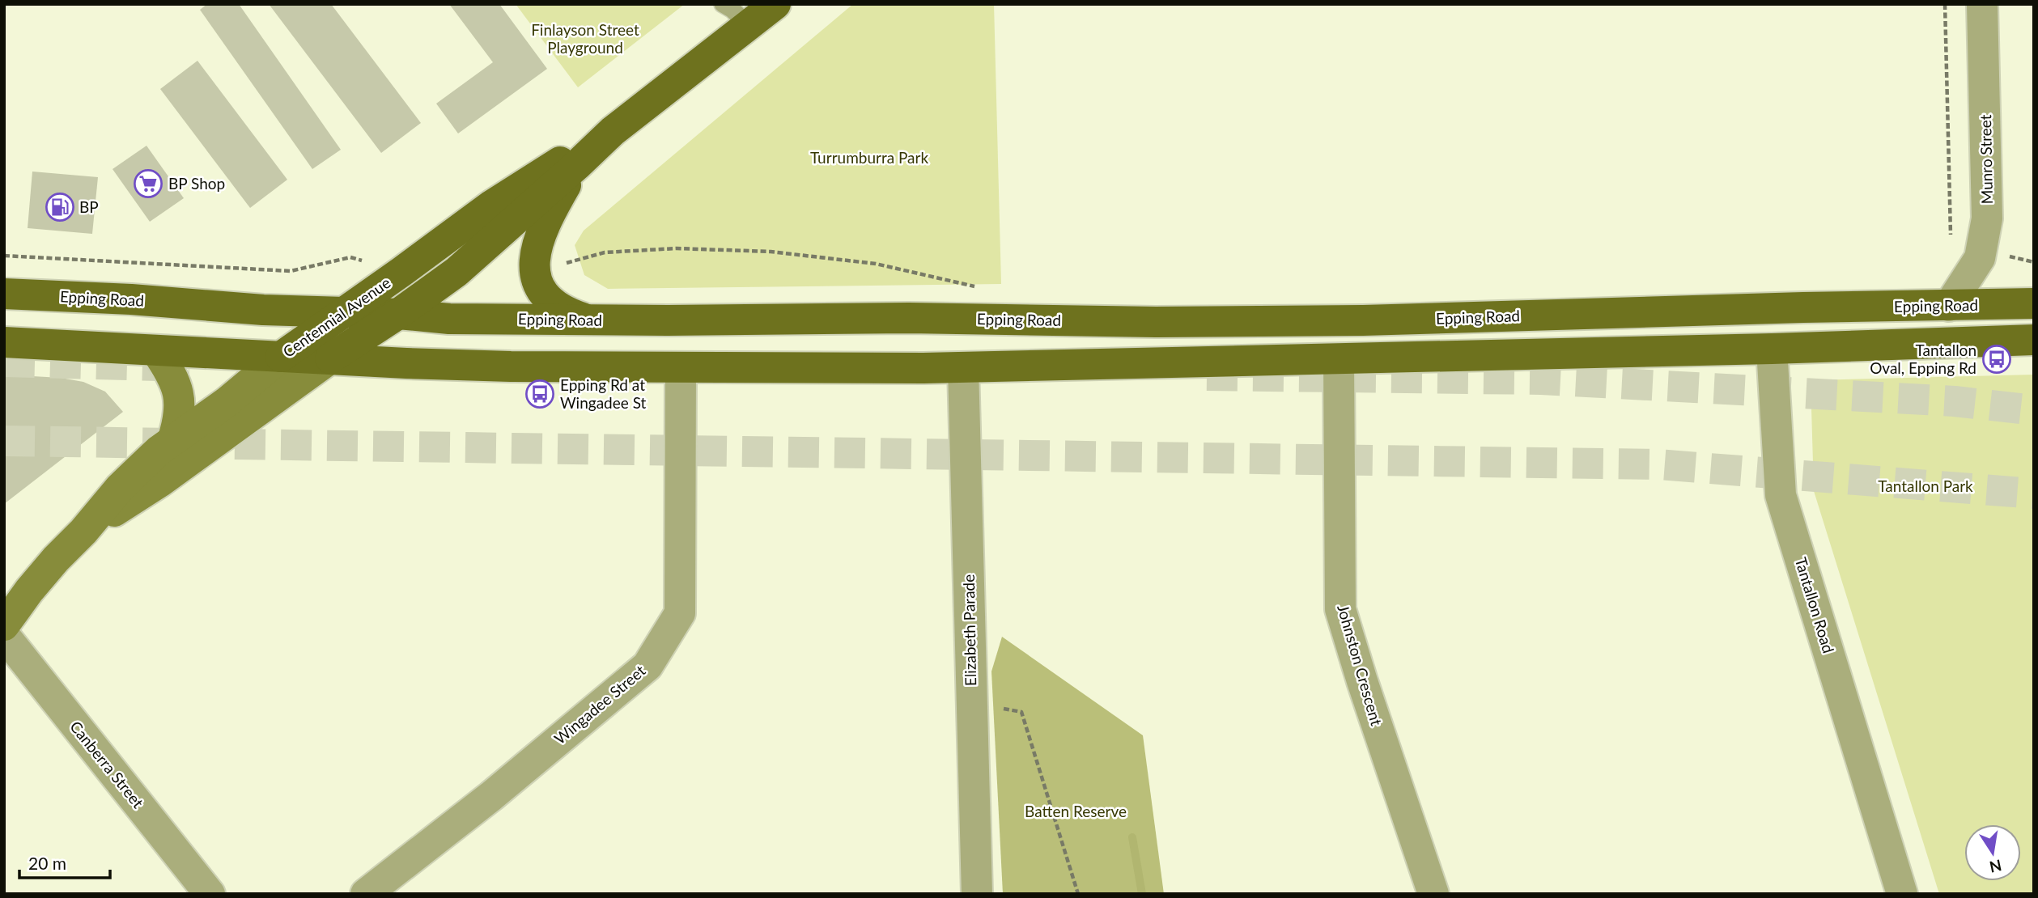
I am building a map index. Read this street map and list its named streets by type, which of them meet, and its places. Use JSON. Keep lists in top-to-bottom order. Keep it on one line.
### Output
{"streets":{"main road":["Epping Road","Centennial Avenue","Tantallon Road"],"street":["Munro Street","Elizabeth Parade","Johnston Crescent","Wingadee Street","Canberra Street"]},"crossings":[["Munro Street","Epping Road"],["Epping Road","Centennial Avenue"],["Epping Road","Tantallon Road"]],"parks":["Finlayson Street Playground","Turrumburra Park","Tantallon Park","Batten Reserve"],"places":{"supermarket":["BP Shop"],"fuel station":["BP"],"bus stop":["Tantallon Oval, Epping Rd","Epping Rd at Wingadee St"]},"scale_bar":"20 m","north":"bottom"}
